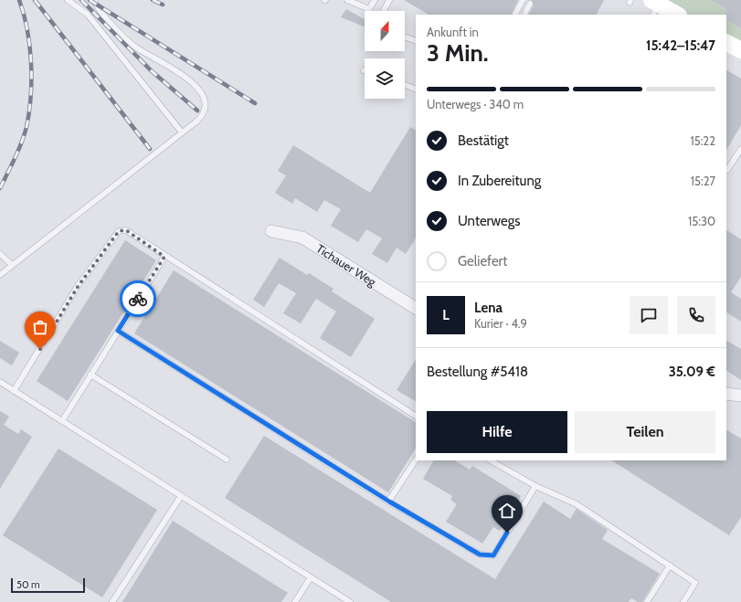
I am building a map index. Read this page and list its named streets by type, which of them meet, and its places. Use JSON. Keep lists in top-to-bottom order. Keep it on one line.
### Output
{"streets":{"street":["Tichauer Weg"]},"scale_bar":"50 m","north":"top","page":{"heading":["3 Min.","Ankunft in","15:42–15:47"],"panel":["Lena","Kurier · 4.9","Bestellung #5418","35.09 €"],"bar":"Unterwegs · 340 m","list":[["Bestätigt","15:22"],["In Zubereitung","15:27"],["Unterwegs","15:30"],"Geliefert"],"round":"L","buttons":["Hilfe","Teilen"],"scale":"50 m"}}
